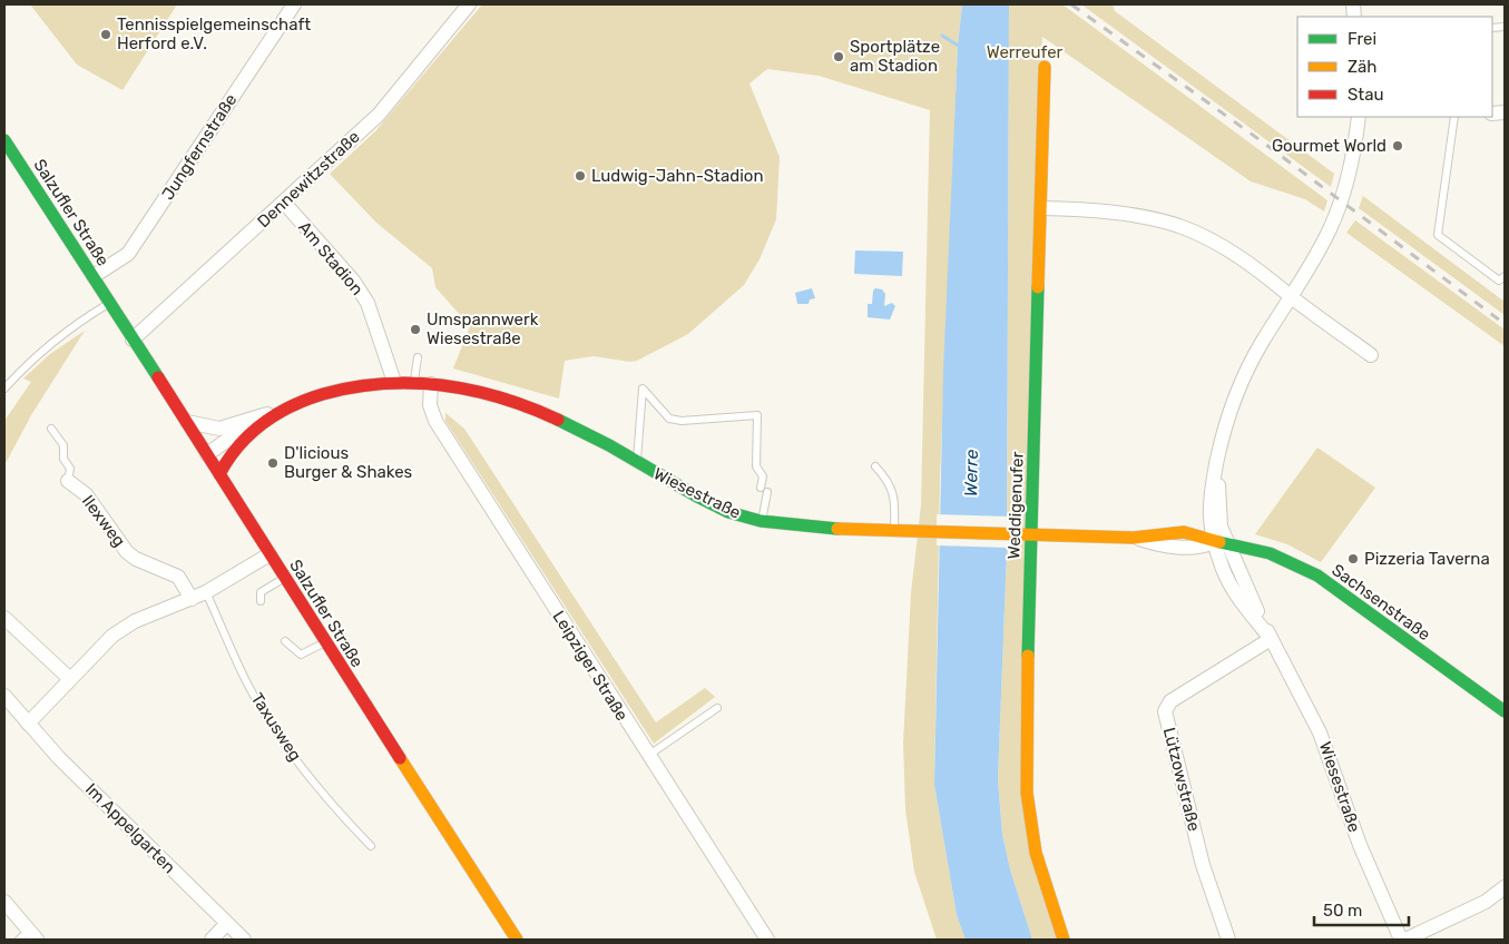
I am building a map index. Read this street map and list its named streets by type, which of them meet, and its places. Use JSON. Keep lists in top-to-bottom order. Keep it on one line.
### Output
{"streets":{"street":["Jungfernstraße","Dennewitzstraße","Salzufler Straße","Am Stadion","Wiesestraße","Weddigenufer","Ilexweg","Sachsenstraße","Leipziger Straße","Lützowstraße","Im Appelgarten"],"lane":["Taxusweg"]},"crossings":[["Jungfernstraße","Salzufler Straße"],["Dennewitzstraße","Salzufler Straße"],["Dennewitzstraße","Am Stadion"],["Salzufler Straße","Wiesestraße"],["Am Stadion","Wiesestraße"],["Wiesestraße","Weddigenufer"],["Wiesestraße","Sachsenstraße"],["Wiesestraße","Leipziger Straße"],["Wiesestraße","Lützowstraße"]],"water":["Werre"],"parks":["Werreufer"],"places":["Tennisspielgemeinschaft Herford e.V.","Sportplätze am Stadion","Gourmet World","Ludwig-Jahn-Stadion","Umspannwerk Wiesestraße","D'licious Burger & Shakes","Pizzeria Taverna"],"legend":["Frei","Zäh","Stau"],"scale_bar":"50 m"}
